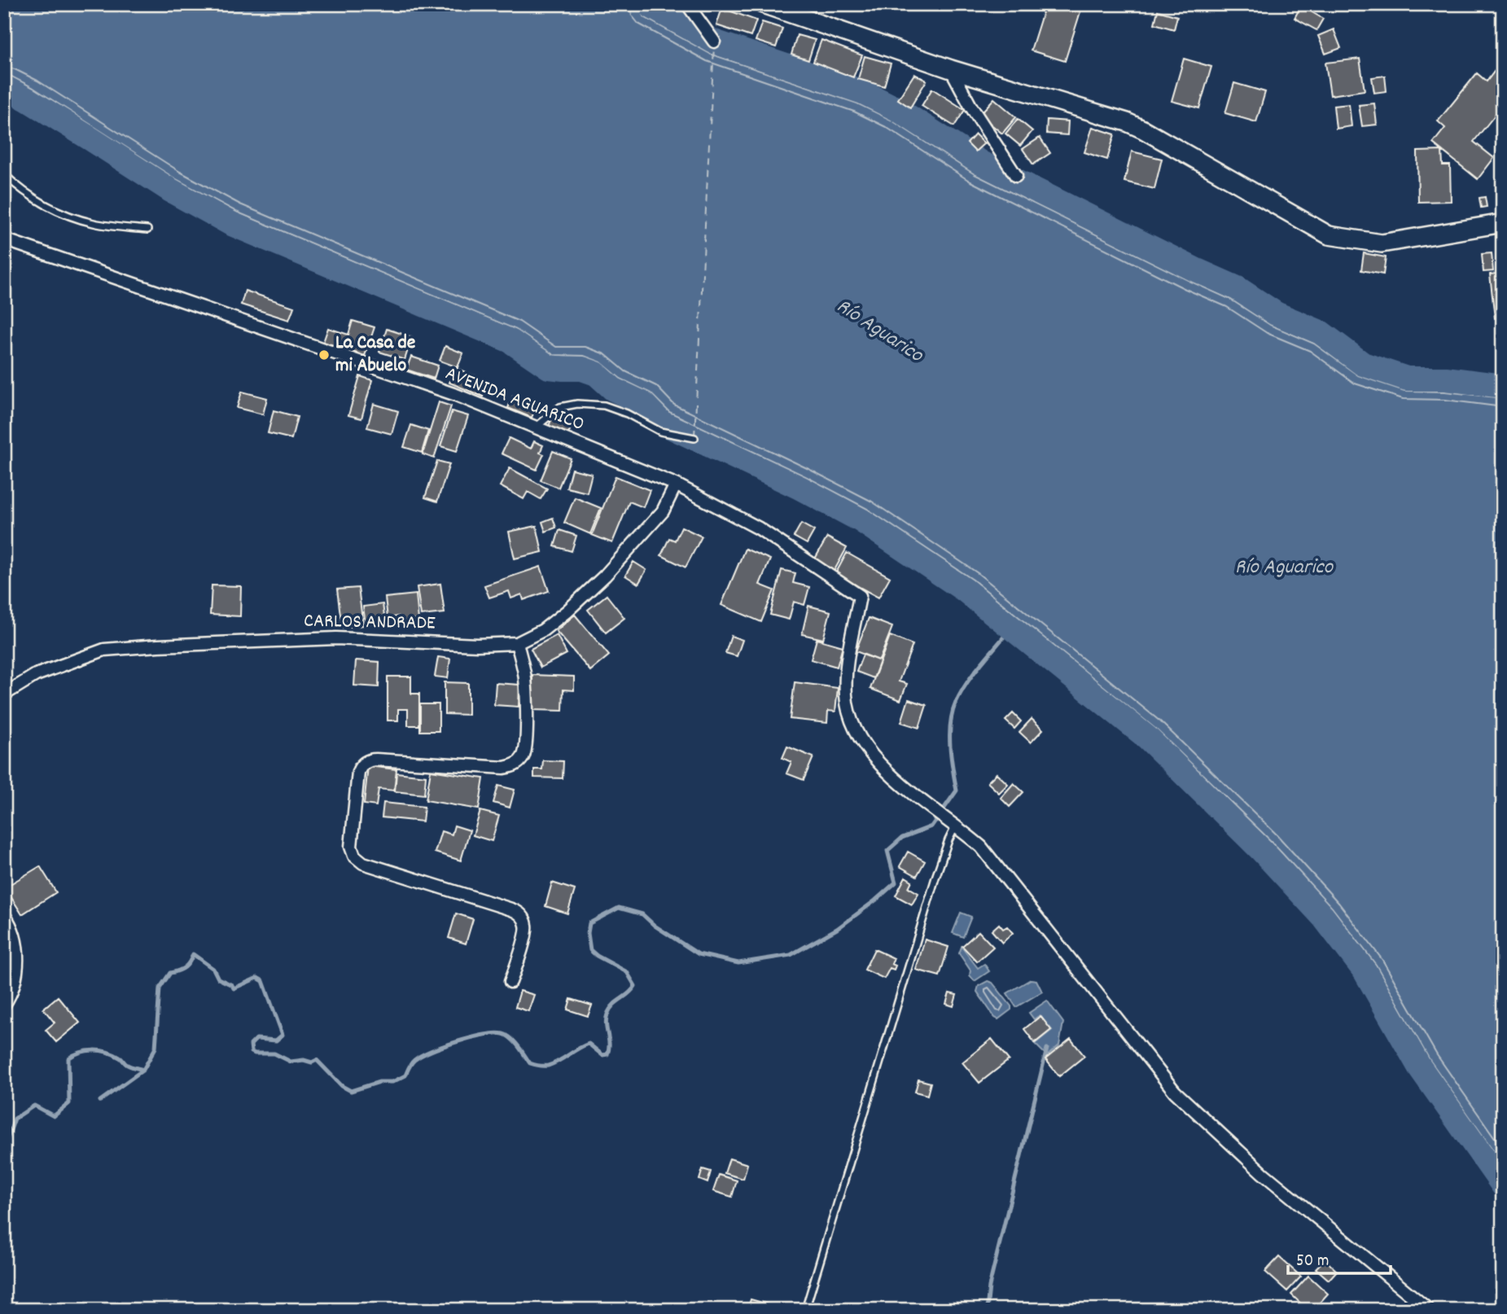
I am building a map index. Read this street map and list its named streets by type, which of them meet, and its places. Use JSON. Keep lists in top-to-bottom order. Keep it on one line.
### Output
{"streets":{"street":["AVENIDA AGUARICO","CARLOS ANDRADE"]},"crossings":[["AVENIDA AGUARICO","CARLOS ANDRADE"]],"water":["Río Aguarico"],"places":["La Casa de mi Abuelo"],"scale_bar":"50 m"}
